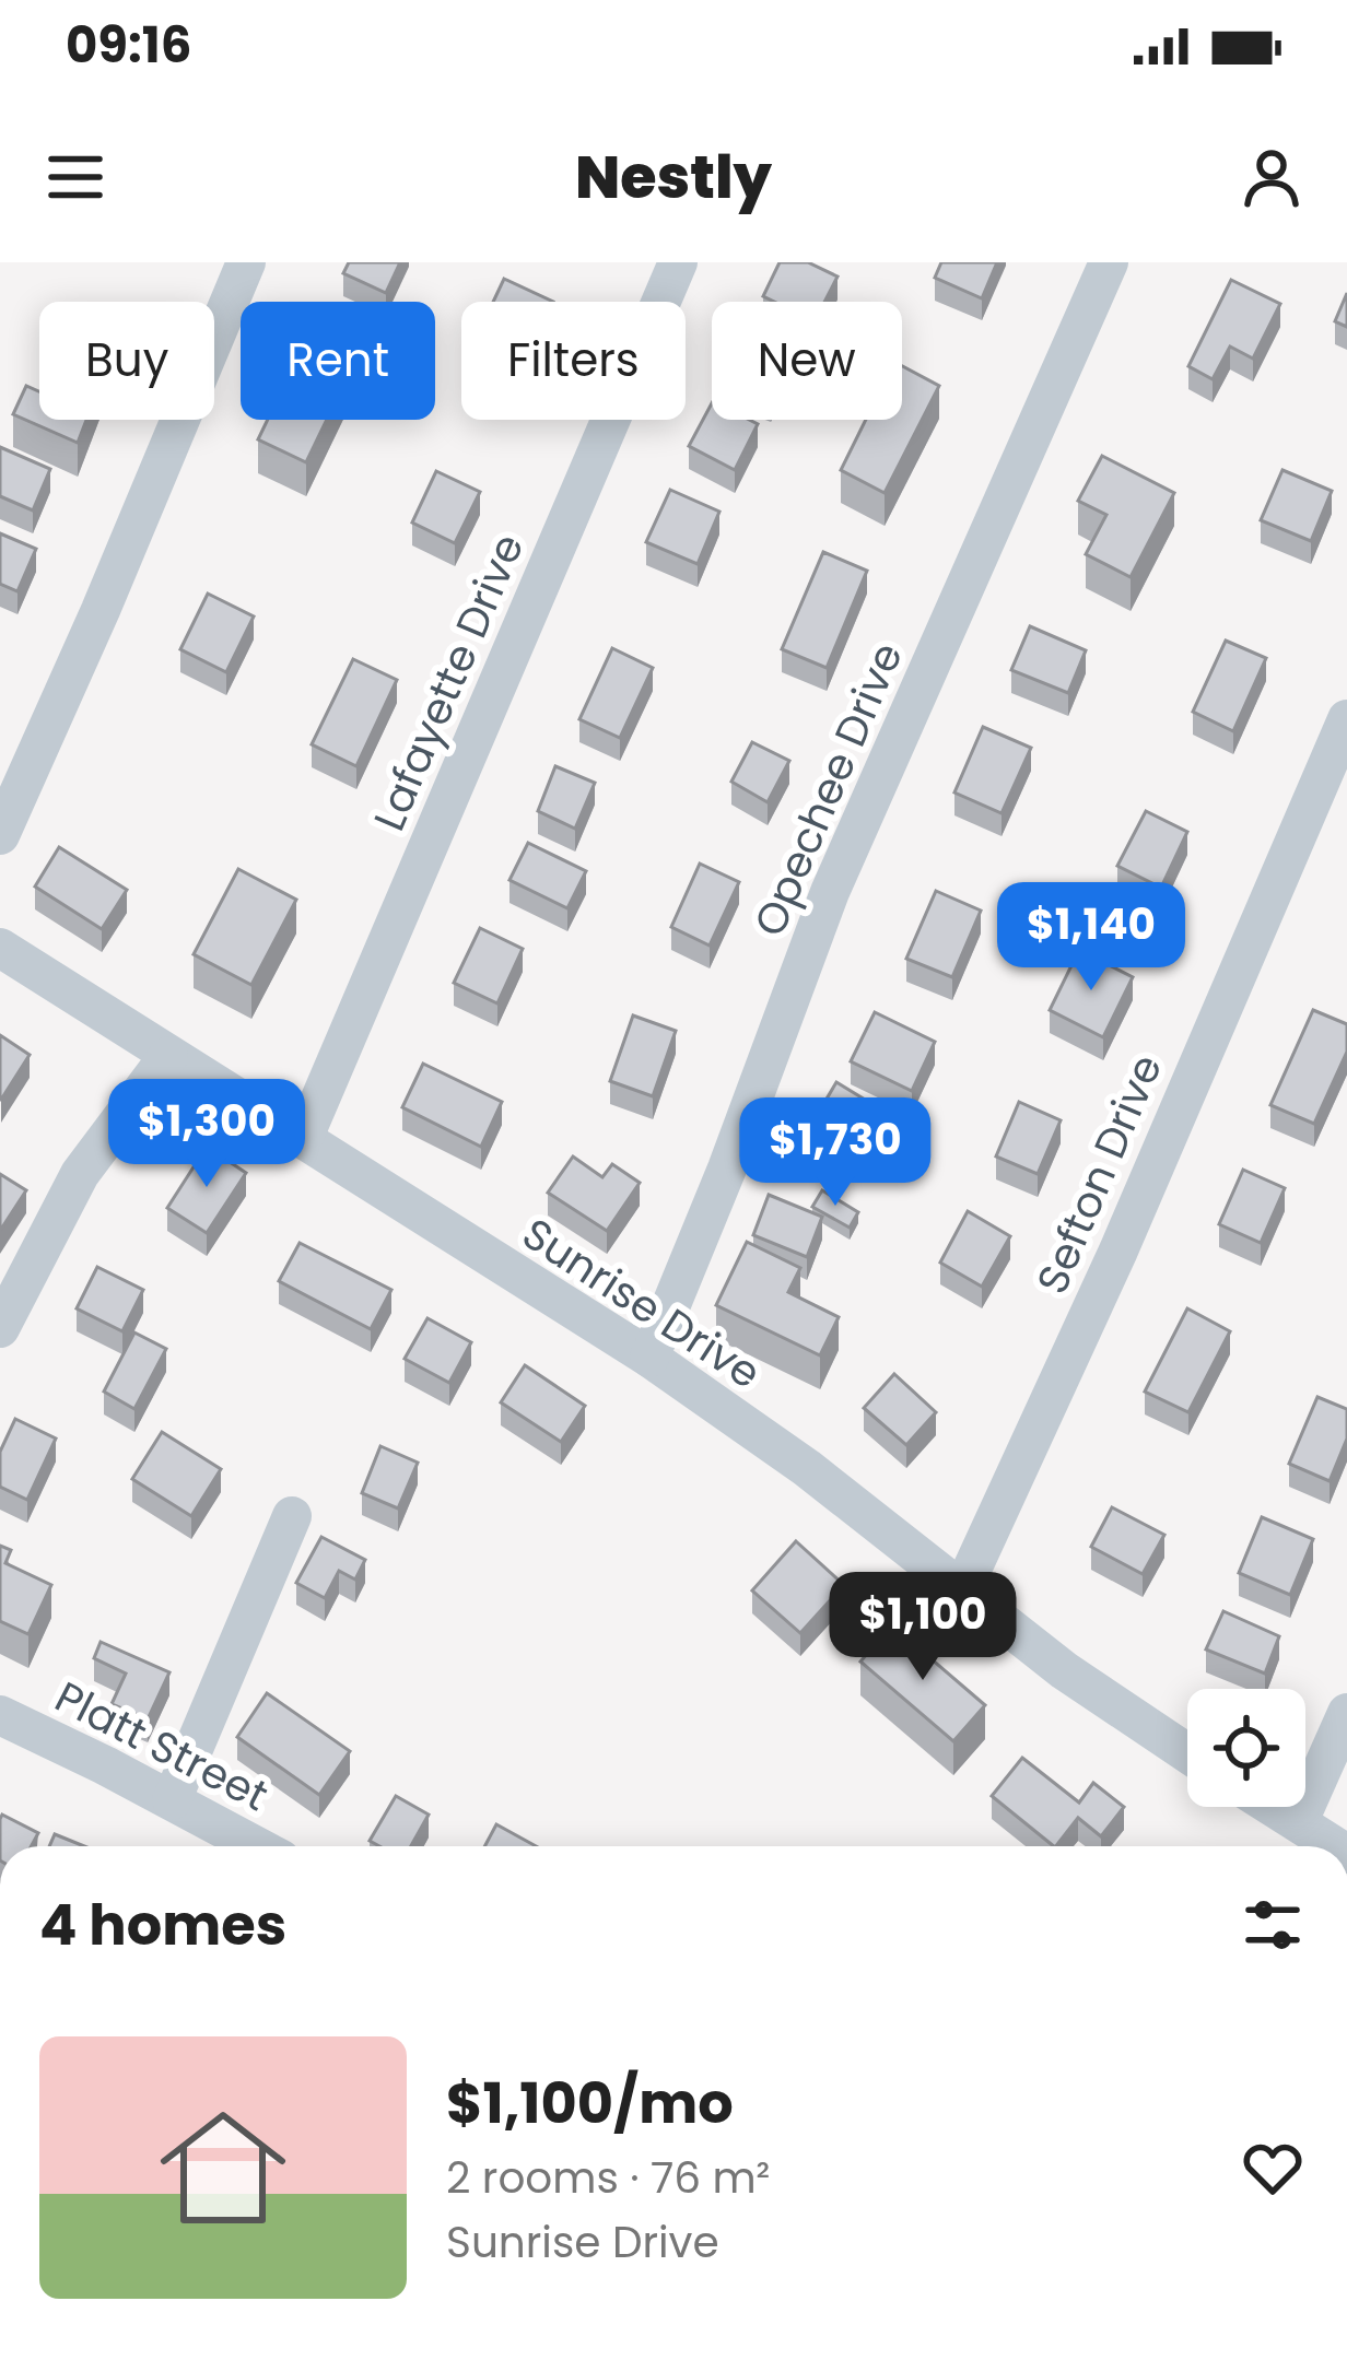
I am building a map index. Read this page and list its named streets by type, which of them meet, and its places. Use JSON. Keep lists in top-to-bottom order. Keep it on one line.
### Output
{"streets":{"street":["Lafayette Drive","Opechee Drive","Sefton Drive","Sunrise Drive","Platt Street"]},"crossings":[["Lafayette Drive","Sunrise Drive"],["Opechee Drive","Sunrise Drive"],["Sefton Drive","Sunrise Drive"]],"page":{"status":"09:16","header":"Nestly","chip":["Buy","Rent","Filters","New"],"price":["$1,140","$1,300","$1,730","$1,100"],"heading":"4 homes","list":[{"name":"$1,100/mo","note":"2 rooms · 76 m² · Sunrise Drive"}]}}
